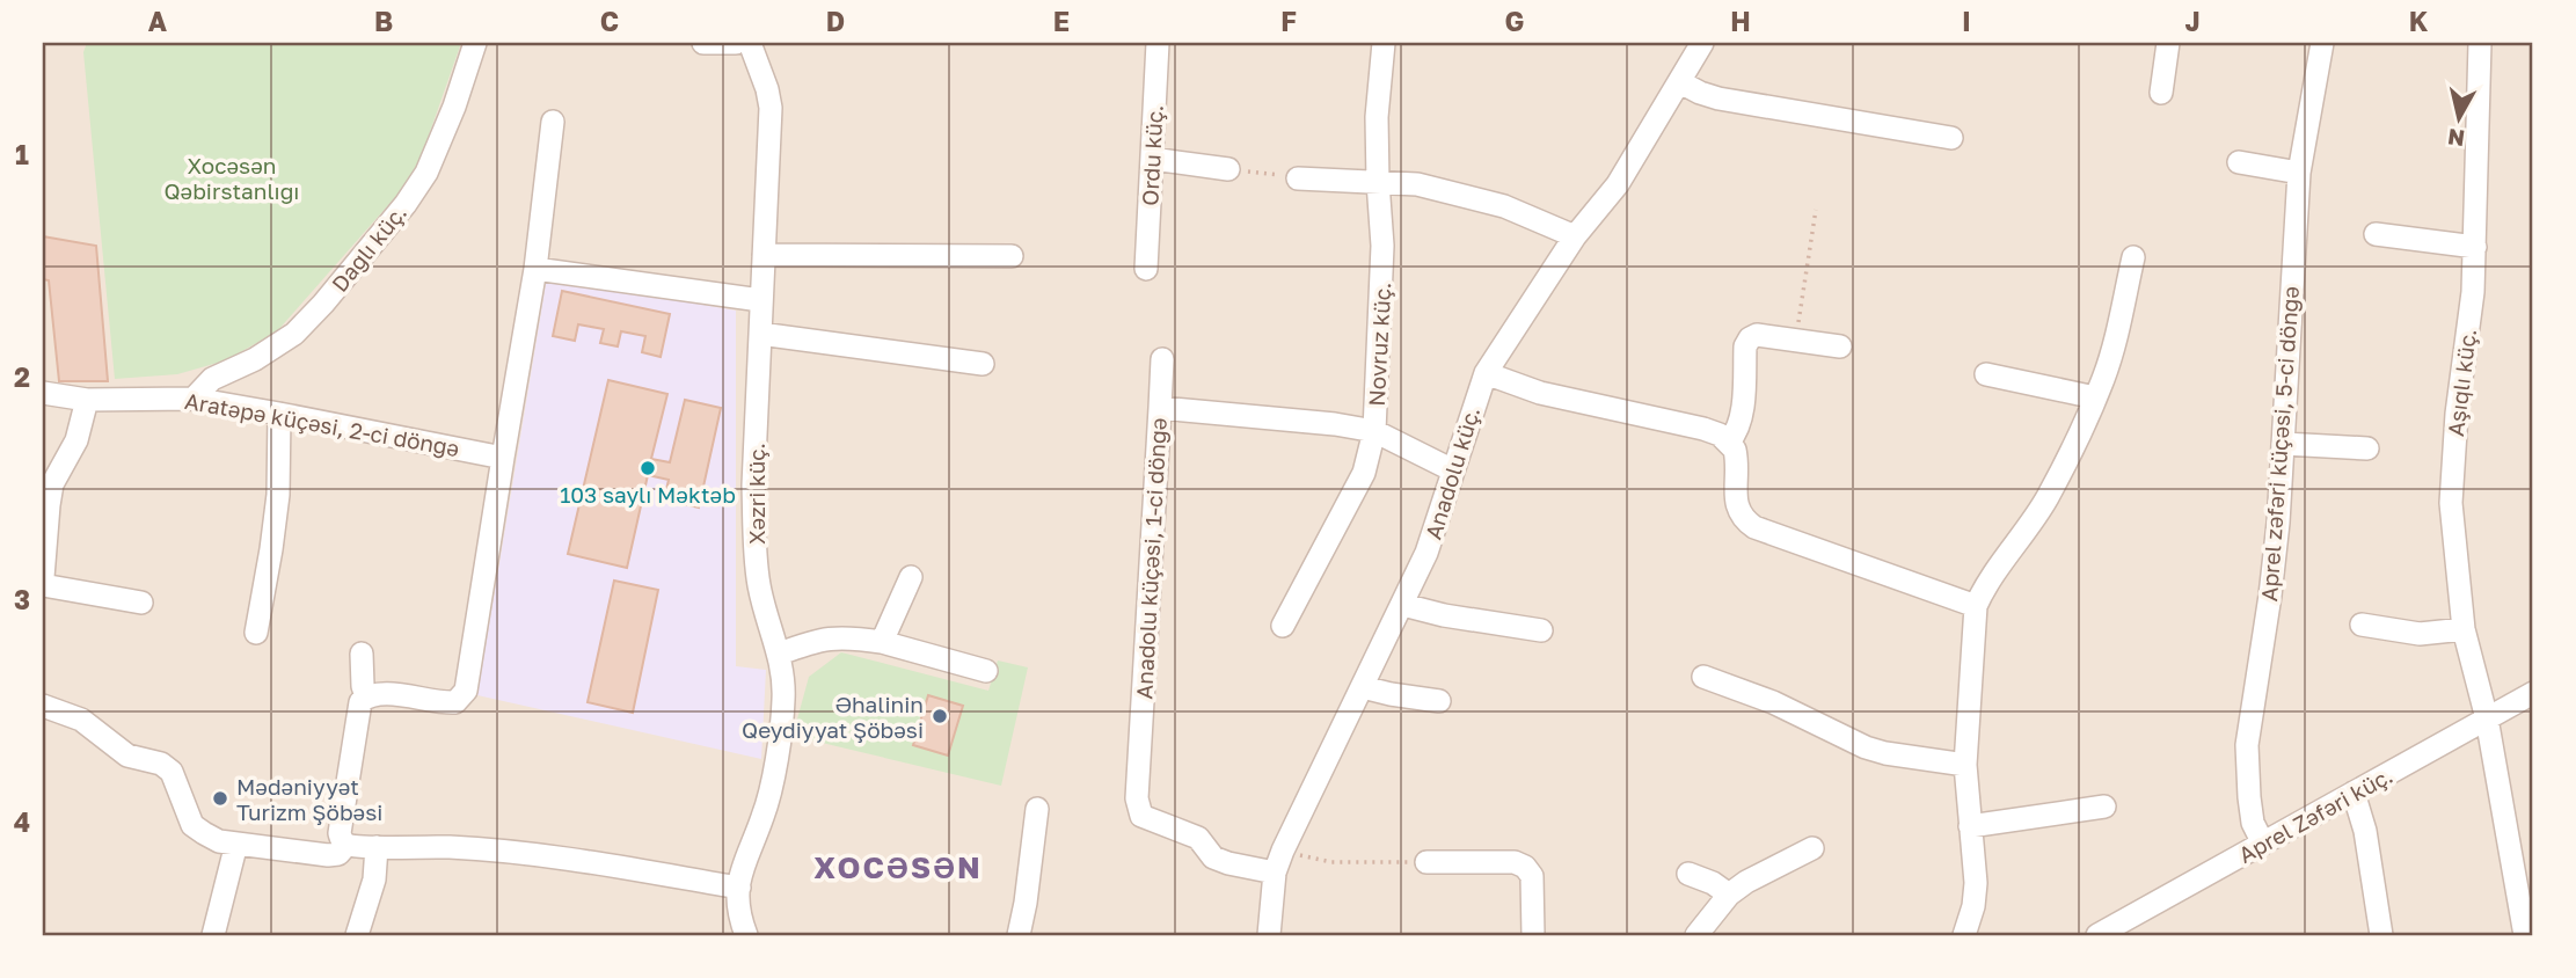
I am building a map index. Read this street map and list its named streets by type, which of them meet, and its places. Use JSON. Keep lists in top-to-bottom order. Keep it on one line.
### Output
{"streets":{"street":["Ordu küç.","Dağlı küç.","Novruz küç.","Aşıqlı küç.","Aratəpə küçəsi, 2-ci döngə","Aprel zəfəri küçəsi, 5-ci döngə","Anadolu küç.","Xəzri küç.","Anadolu küçəsi, 1-ci döngə","Aprel Zəfəri küç."]},"crossings":[["Dağlı küç.","Aratəpə küçəsi, 2-ci döngə"],["Novruz küç.","Anadolu küçəsi, 1-ci döngə"],["Aşıqlı küç.","Aprel Zəfəri küç."],["Aprel zəfəri küçəsi, 5-ci döngə","Aprel Zəfəri küç."],["Anadolu küç.","Anadolu küçəsi, 1-ci döngə"]],"districts":["XOCƏSƏN"],"parks":["Xocəsən Qəbirstanlığı"],"places":["103 saylı Məktəb","Əhalinin Qeydiyyat Şöbəsi","Mədəniyyət Turizm Şöbəsi"],"north":"bottom","grid":{"columns":["A","B","C","D","E","F","G","H","I","J","K"],"rows":["1","2","3","4"]}}
